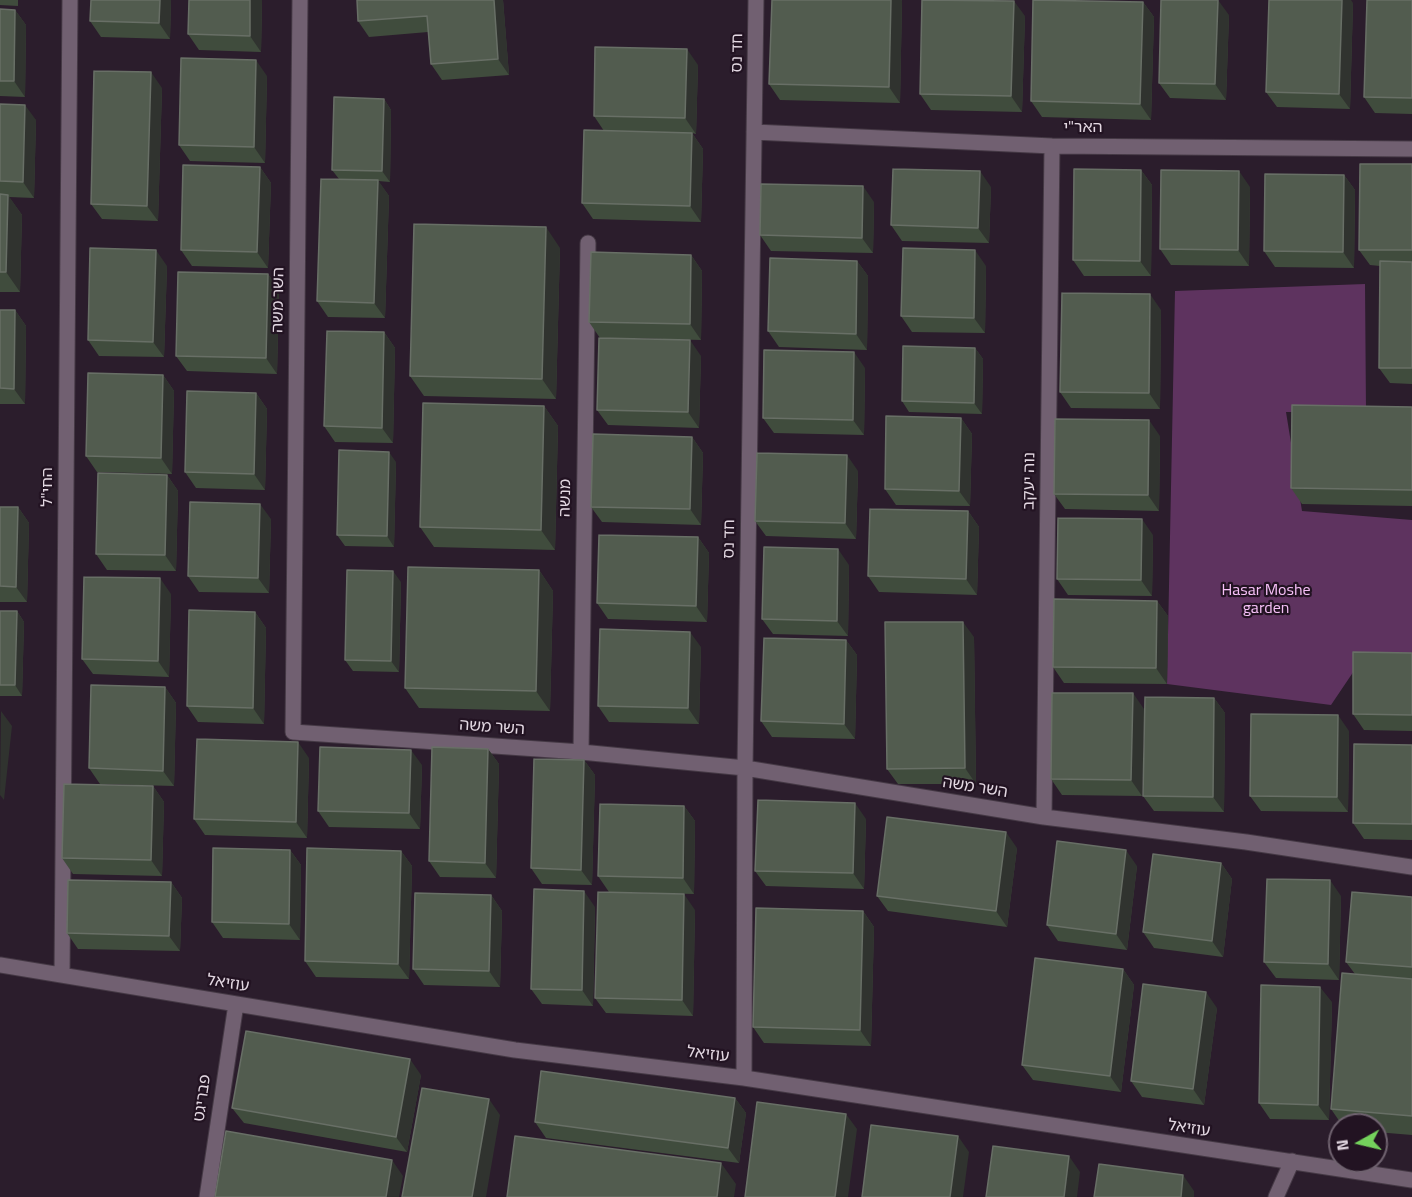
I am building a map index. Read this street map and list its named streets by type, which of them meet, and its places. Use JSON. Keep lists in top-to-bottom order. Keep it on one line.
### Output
{"streets":{"street":["חד נס","האר\"י","השר משה","נוה יעקב","החי\"ל","מנשה","עוזיאל","פבריגט"]},"crossings":[["חד נס","האר\"י"],["חד נס","השר משה"],["חד נס","עוזיאל"],["האר\"י","נוה יעקב"],["השר משה","נוה יעקב"],["השר משה","מנשה"],["החי\"ל","עוזיאל"],["עוזיאל","פבריגט"]],"parks":["Hasar Moshe garden"],"north":"left"}
